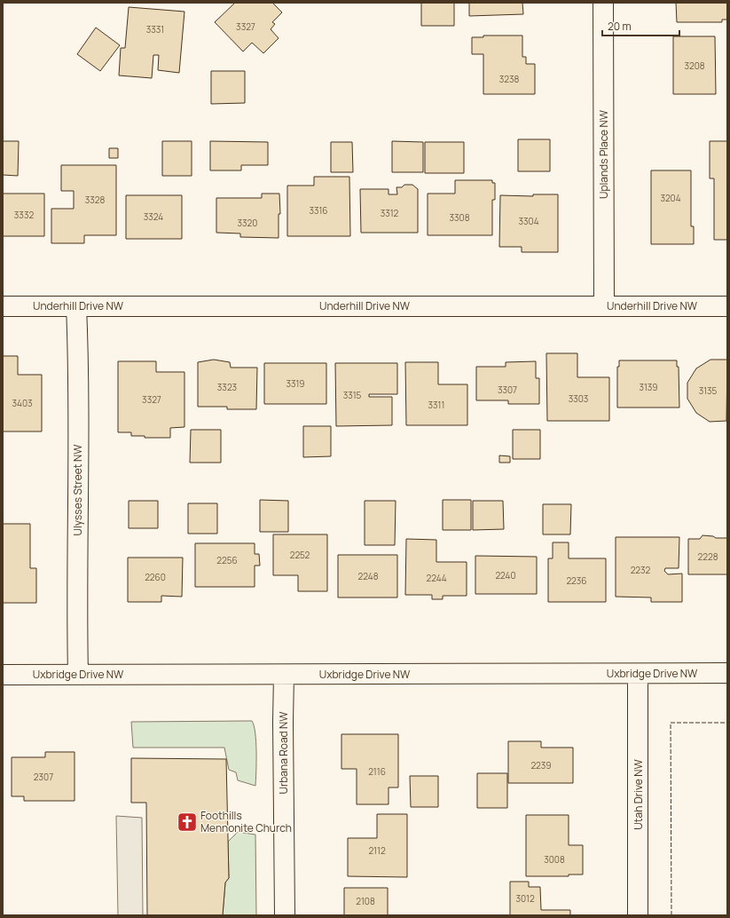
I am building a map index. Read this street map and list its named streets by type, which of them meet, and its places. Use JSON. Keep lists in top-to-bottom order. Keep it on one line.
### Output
{"streets":{"street":["Uplands Place NW","Underhill Drive NW","Ulysses Street NW","Uxbridge Drive NW","Urbana Road NW","Utah Drive NW"]},"crossings":[["Uplands Place NW","Underhill Drive NW"],["Underhill Drive NW","Ulysses Street NW"],["Ulysses Street NW","Uxbridge Drive NW"],["Uxbridge Drive NW","Urbana Road NW"],["Uxbridge Drive NW","Utah Drive NW"]],"places":{"church":["Foothills Mennonite Church"]},"house_numbers":["3327","3331","3208","3238","3204","3328","3316","3312","3332","3324","3308","3304","3320","3319","3323","3139","3307","3135","3315","3303","3327","3403","3311","2252","2228","2256","2232","2240","2248","2260","2244","2236","2239","2116","2307","2112","3008","3012","2108"],"scale_bar":"20 m"}
